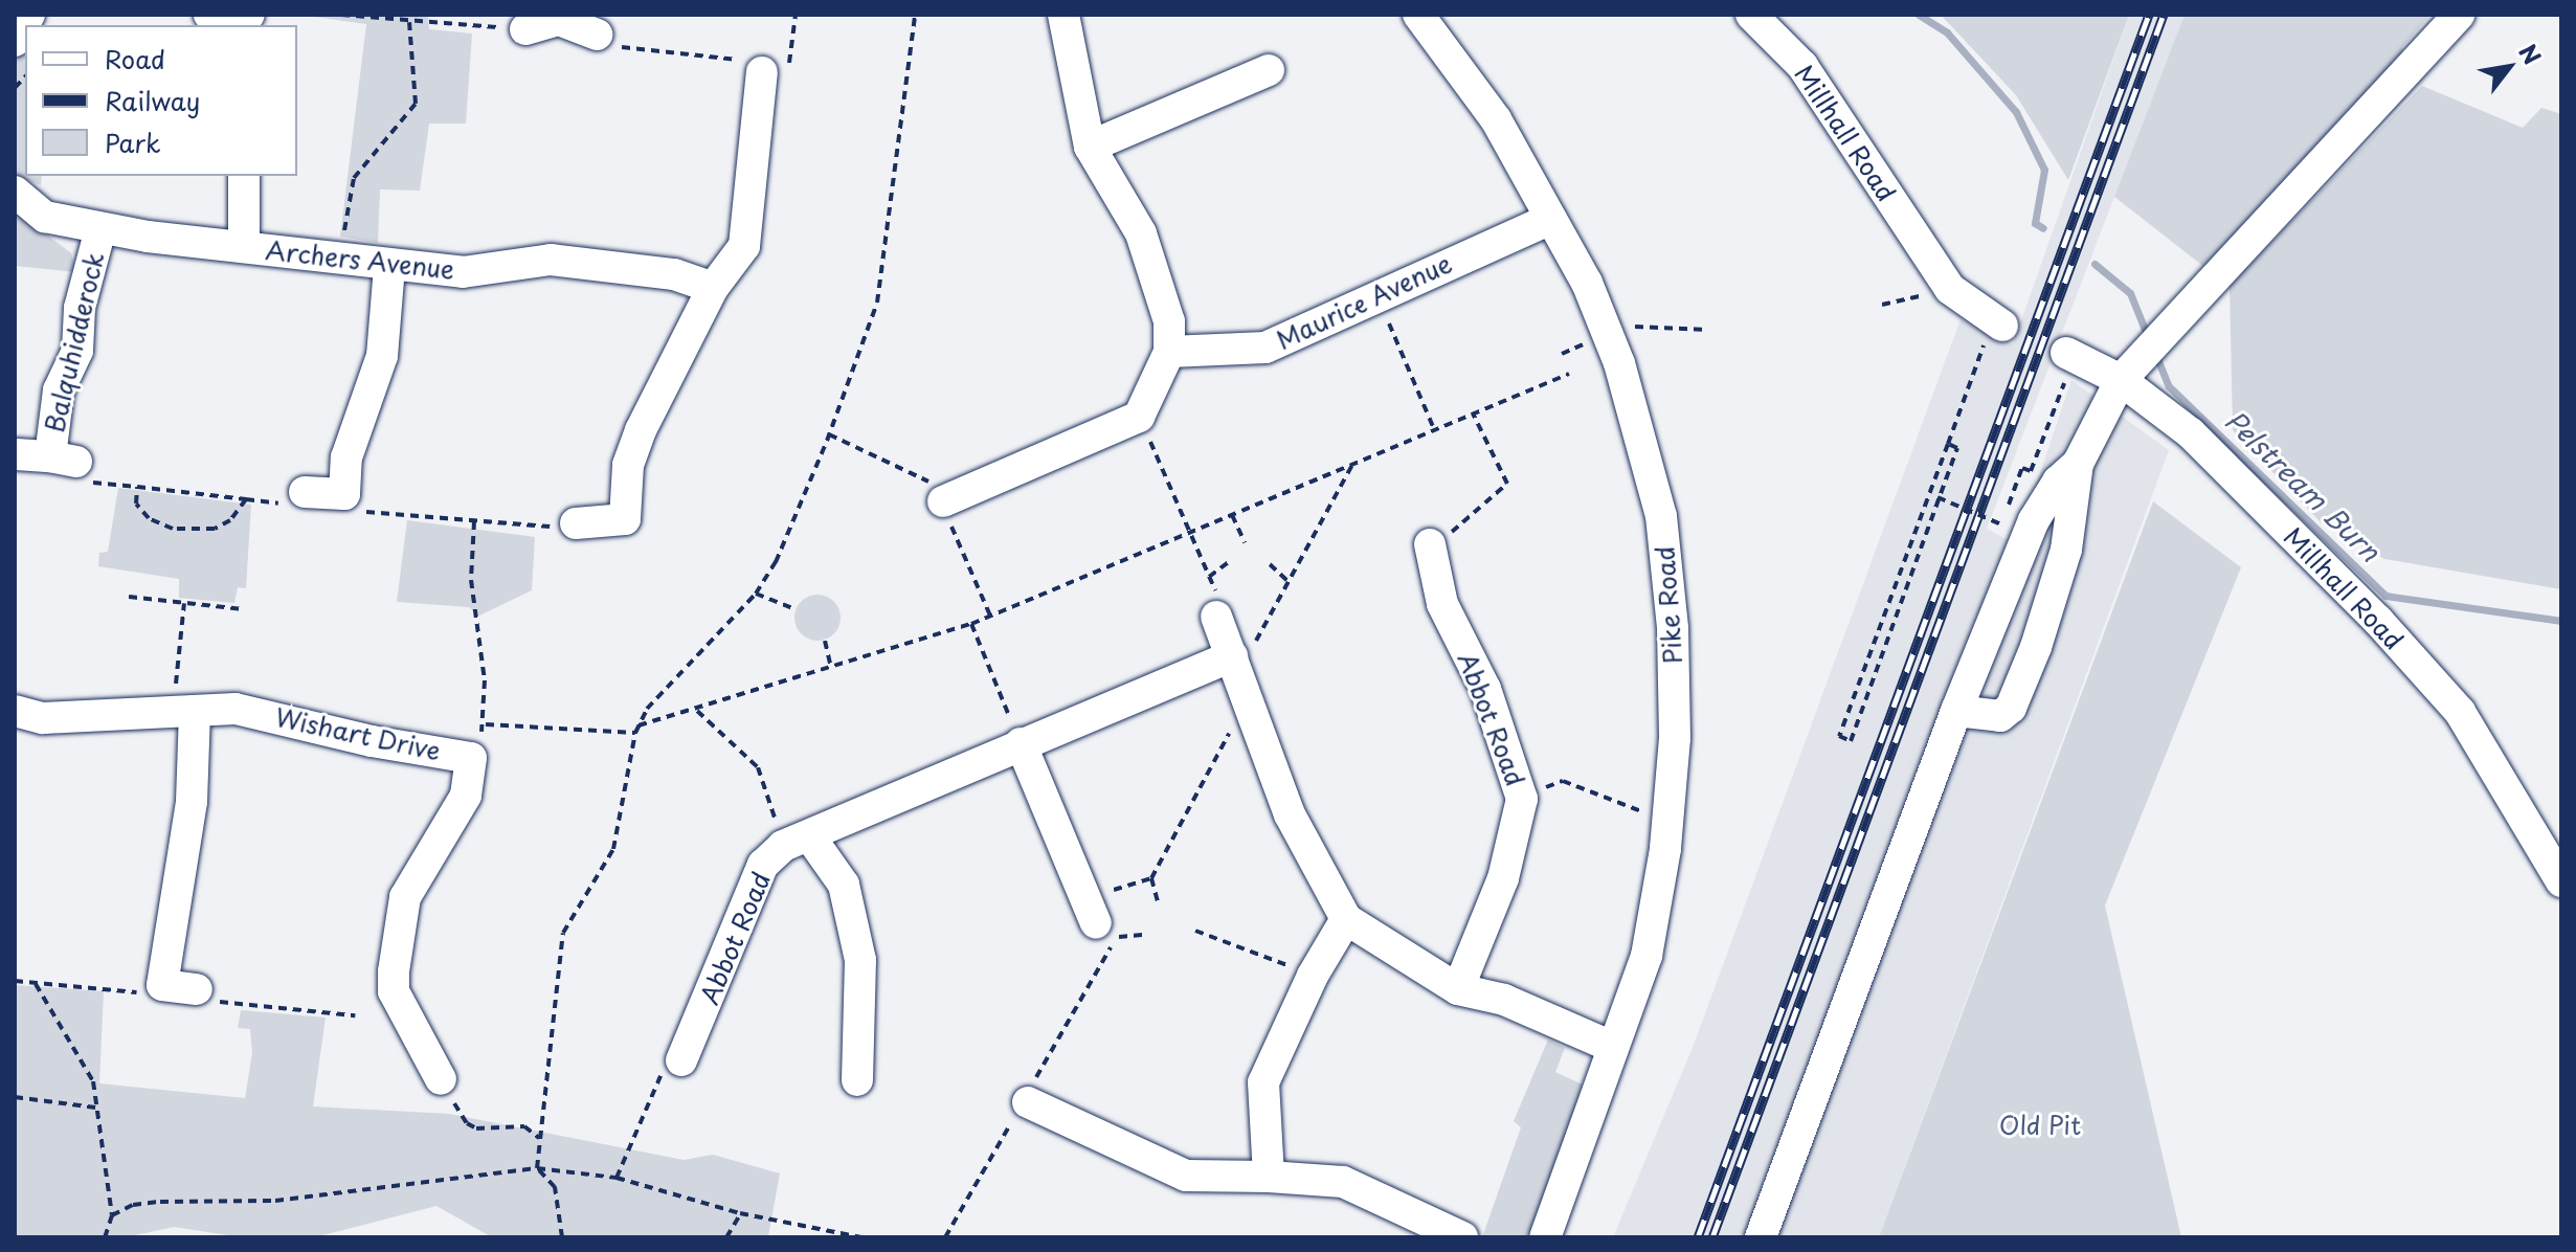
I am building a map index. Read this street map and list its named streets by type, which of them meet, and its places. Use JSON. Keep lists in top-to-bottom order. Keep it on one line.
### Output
{"streets":{"street":["Millhall Road","Archers Avenue","Maurice Avenue","Balquhidderock","Pike Road","Abbot Road","Wishart Drive"]},"crossings":[["Archers Avenue","Balquhidderock"],["Maurice Avenue","Pike Road"]],"water":["Pelstream Burn"],"parks":["Old Pit"],"legend":["Road","Railway","Park"],"north":"top right"}
